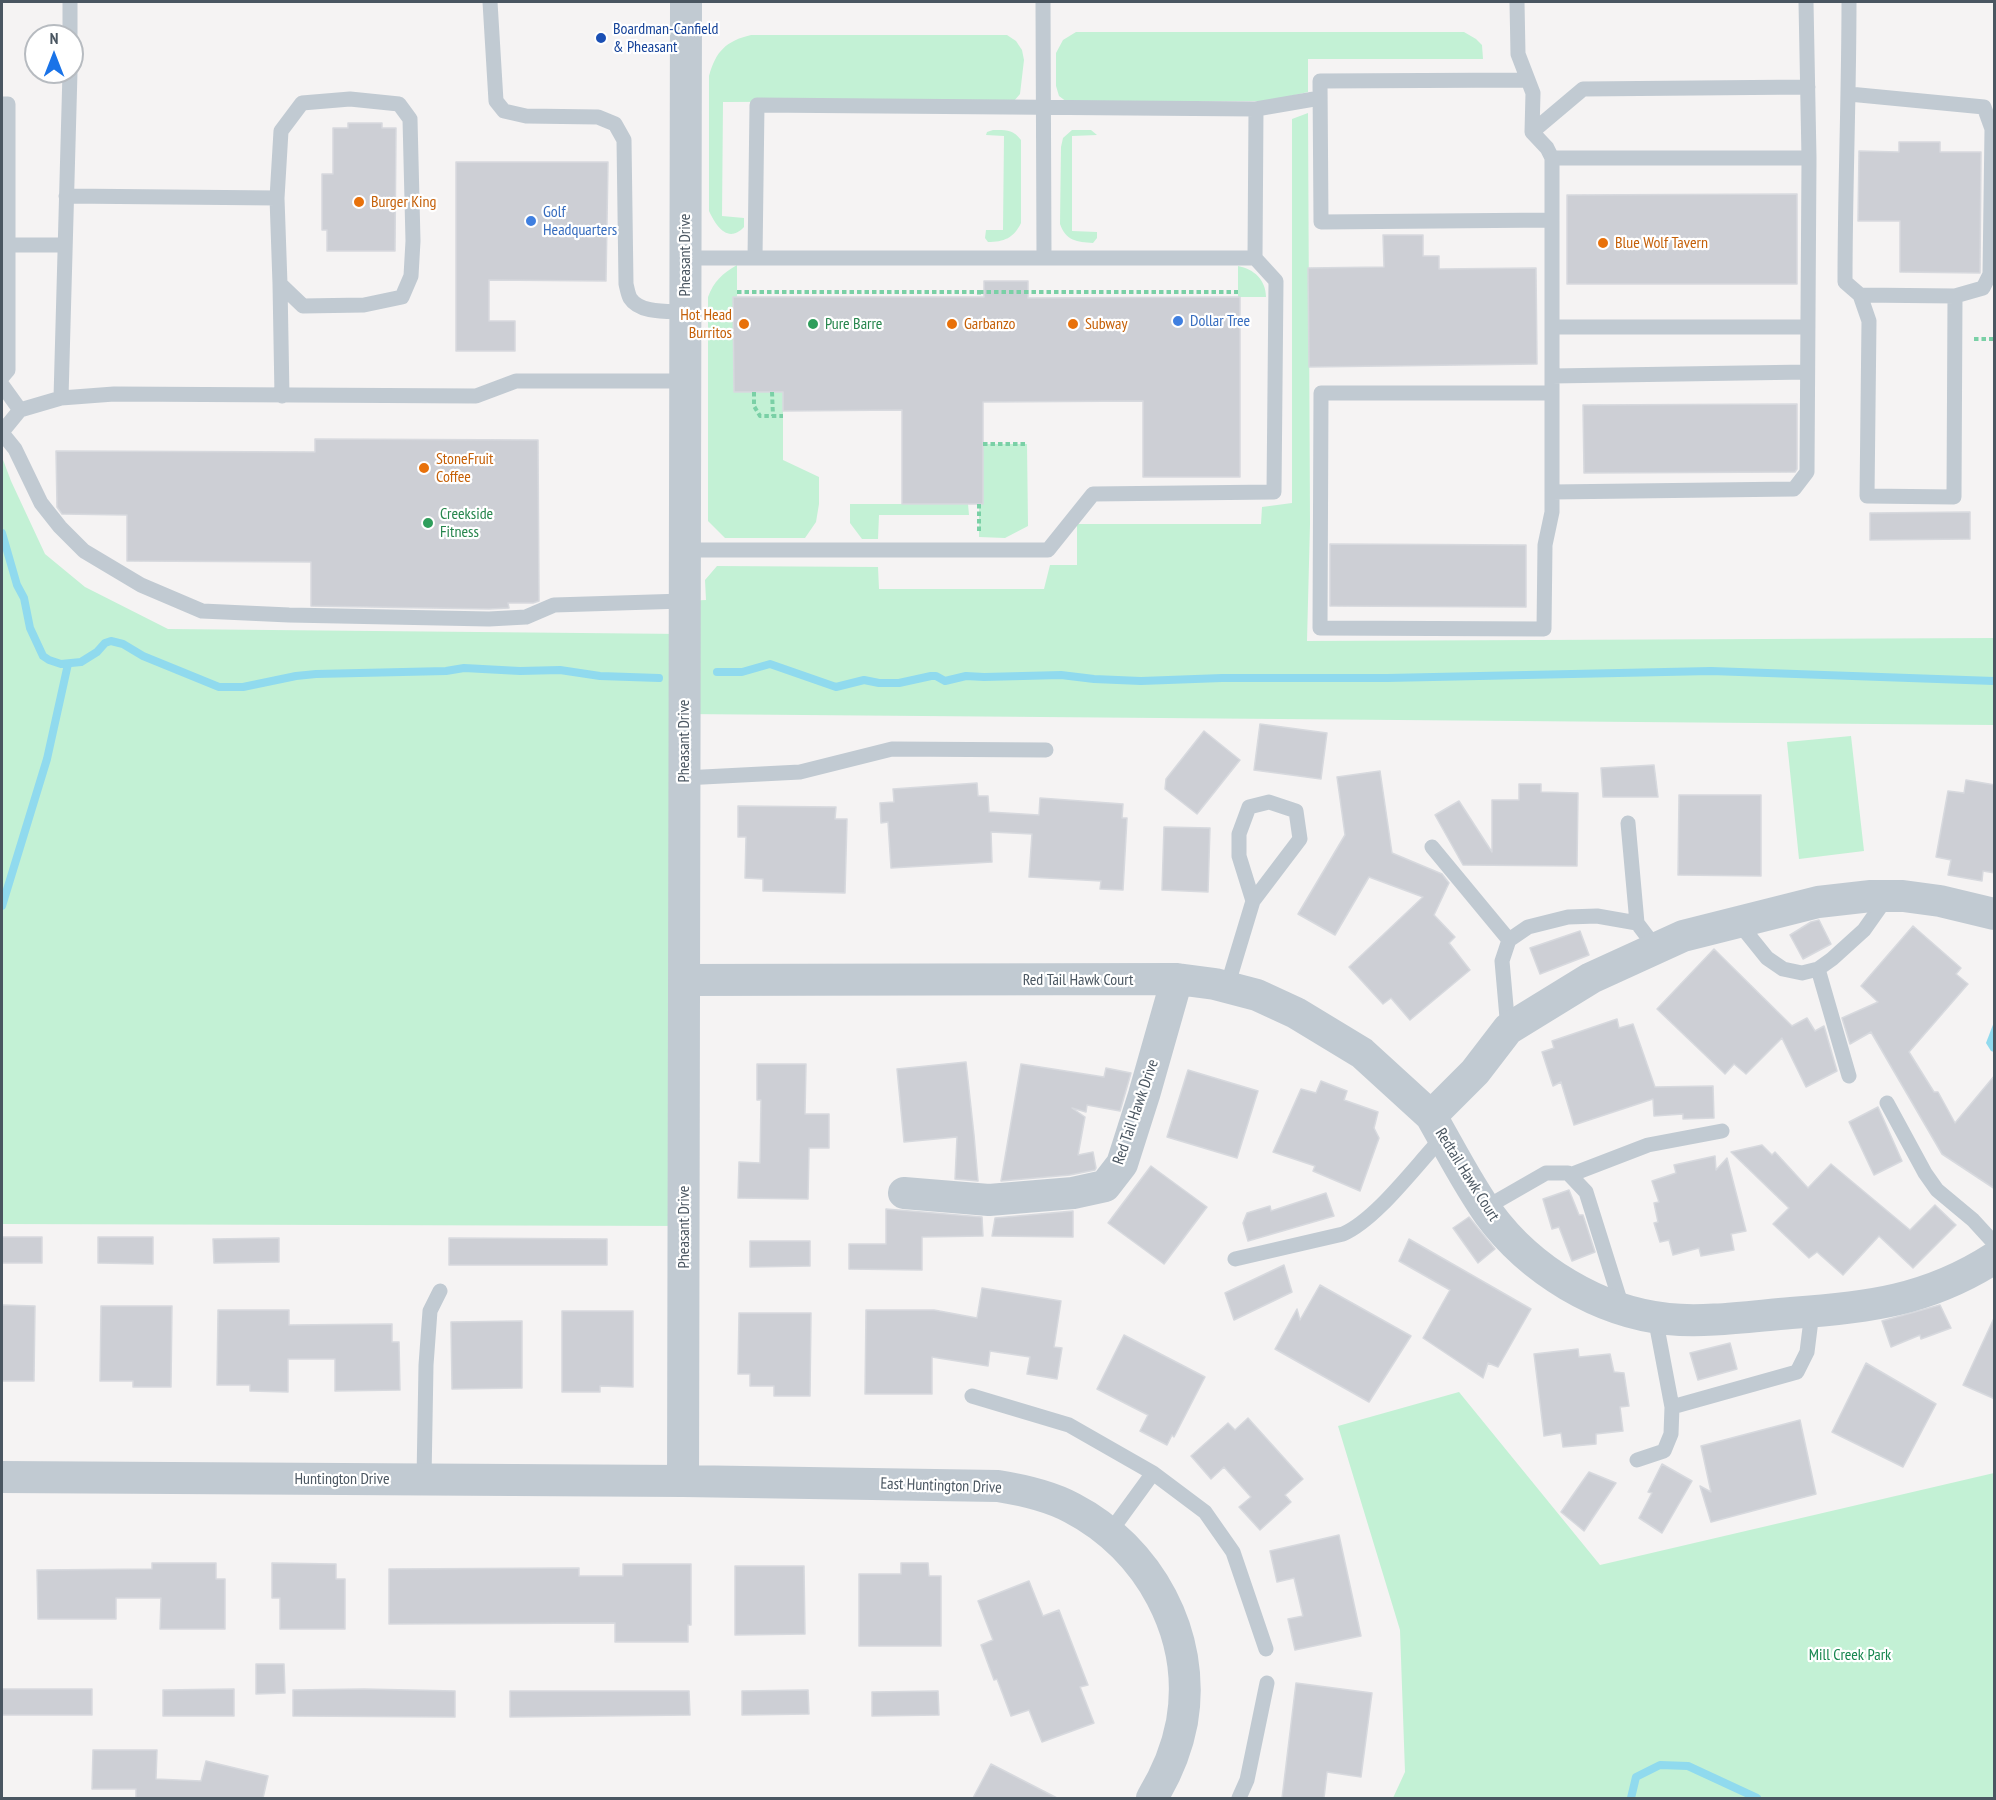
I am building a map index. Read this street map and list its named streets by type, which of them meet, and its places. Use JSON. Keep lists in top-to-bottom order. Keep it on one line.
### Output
{"streets":{"street":["Pheasant Drive","Red Tail Hawk Court","Red Tail Hawk Drive","Redtail Hawk Court","Huntington Drive","East Huntington Drive"]},"crossings":[["Pheasant Drive","Red Tail Hawk Court"],["Pheasant Drive","Huntington Drive"],["Pheasant Drive","East Huntington Drive"],["Red Tail Hawk Court","Red Tail Hawk Drive"],["Red Tail Hawk Court","Redtail Hawk Court"],["Huntington Drive","East Huntington Drive"]],"parks":["Mill Creek Park"],"places":["Boardman-Canfield & Pheasant","Burger King","Golf Headquarters","Blue Wolf Tavern","Dollar Tree","Hot Head Burritos","Pure Barre","Garbanzo","Subway","StoneFruit Coffee","Creekside Fitness"],"north":"top"}
